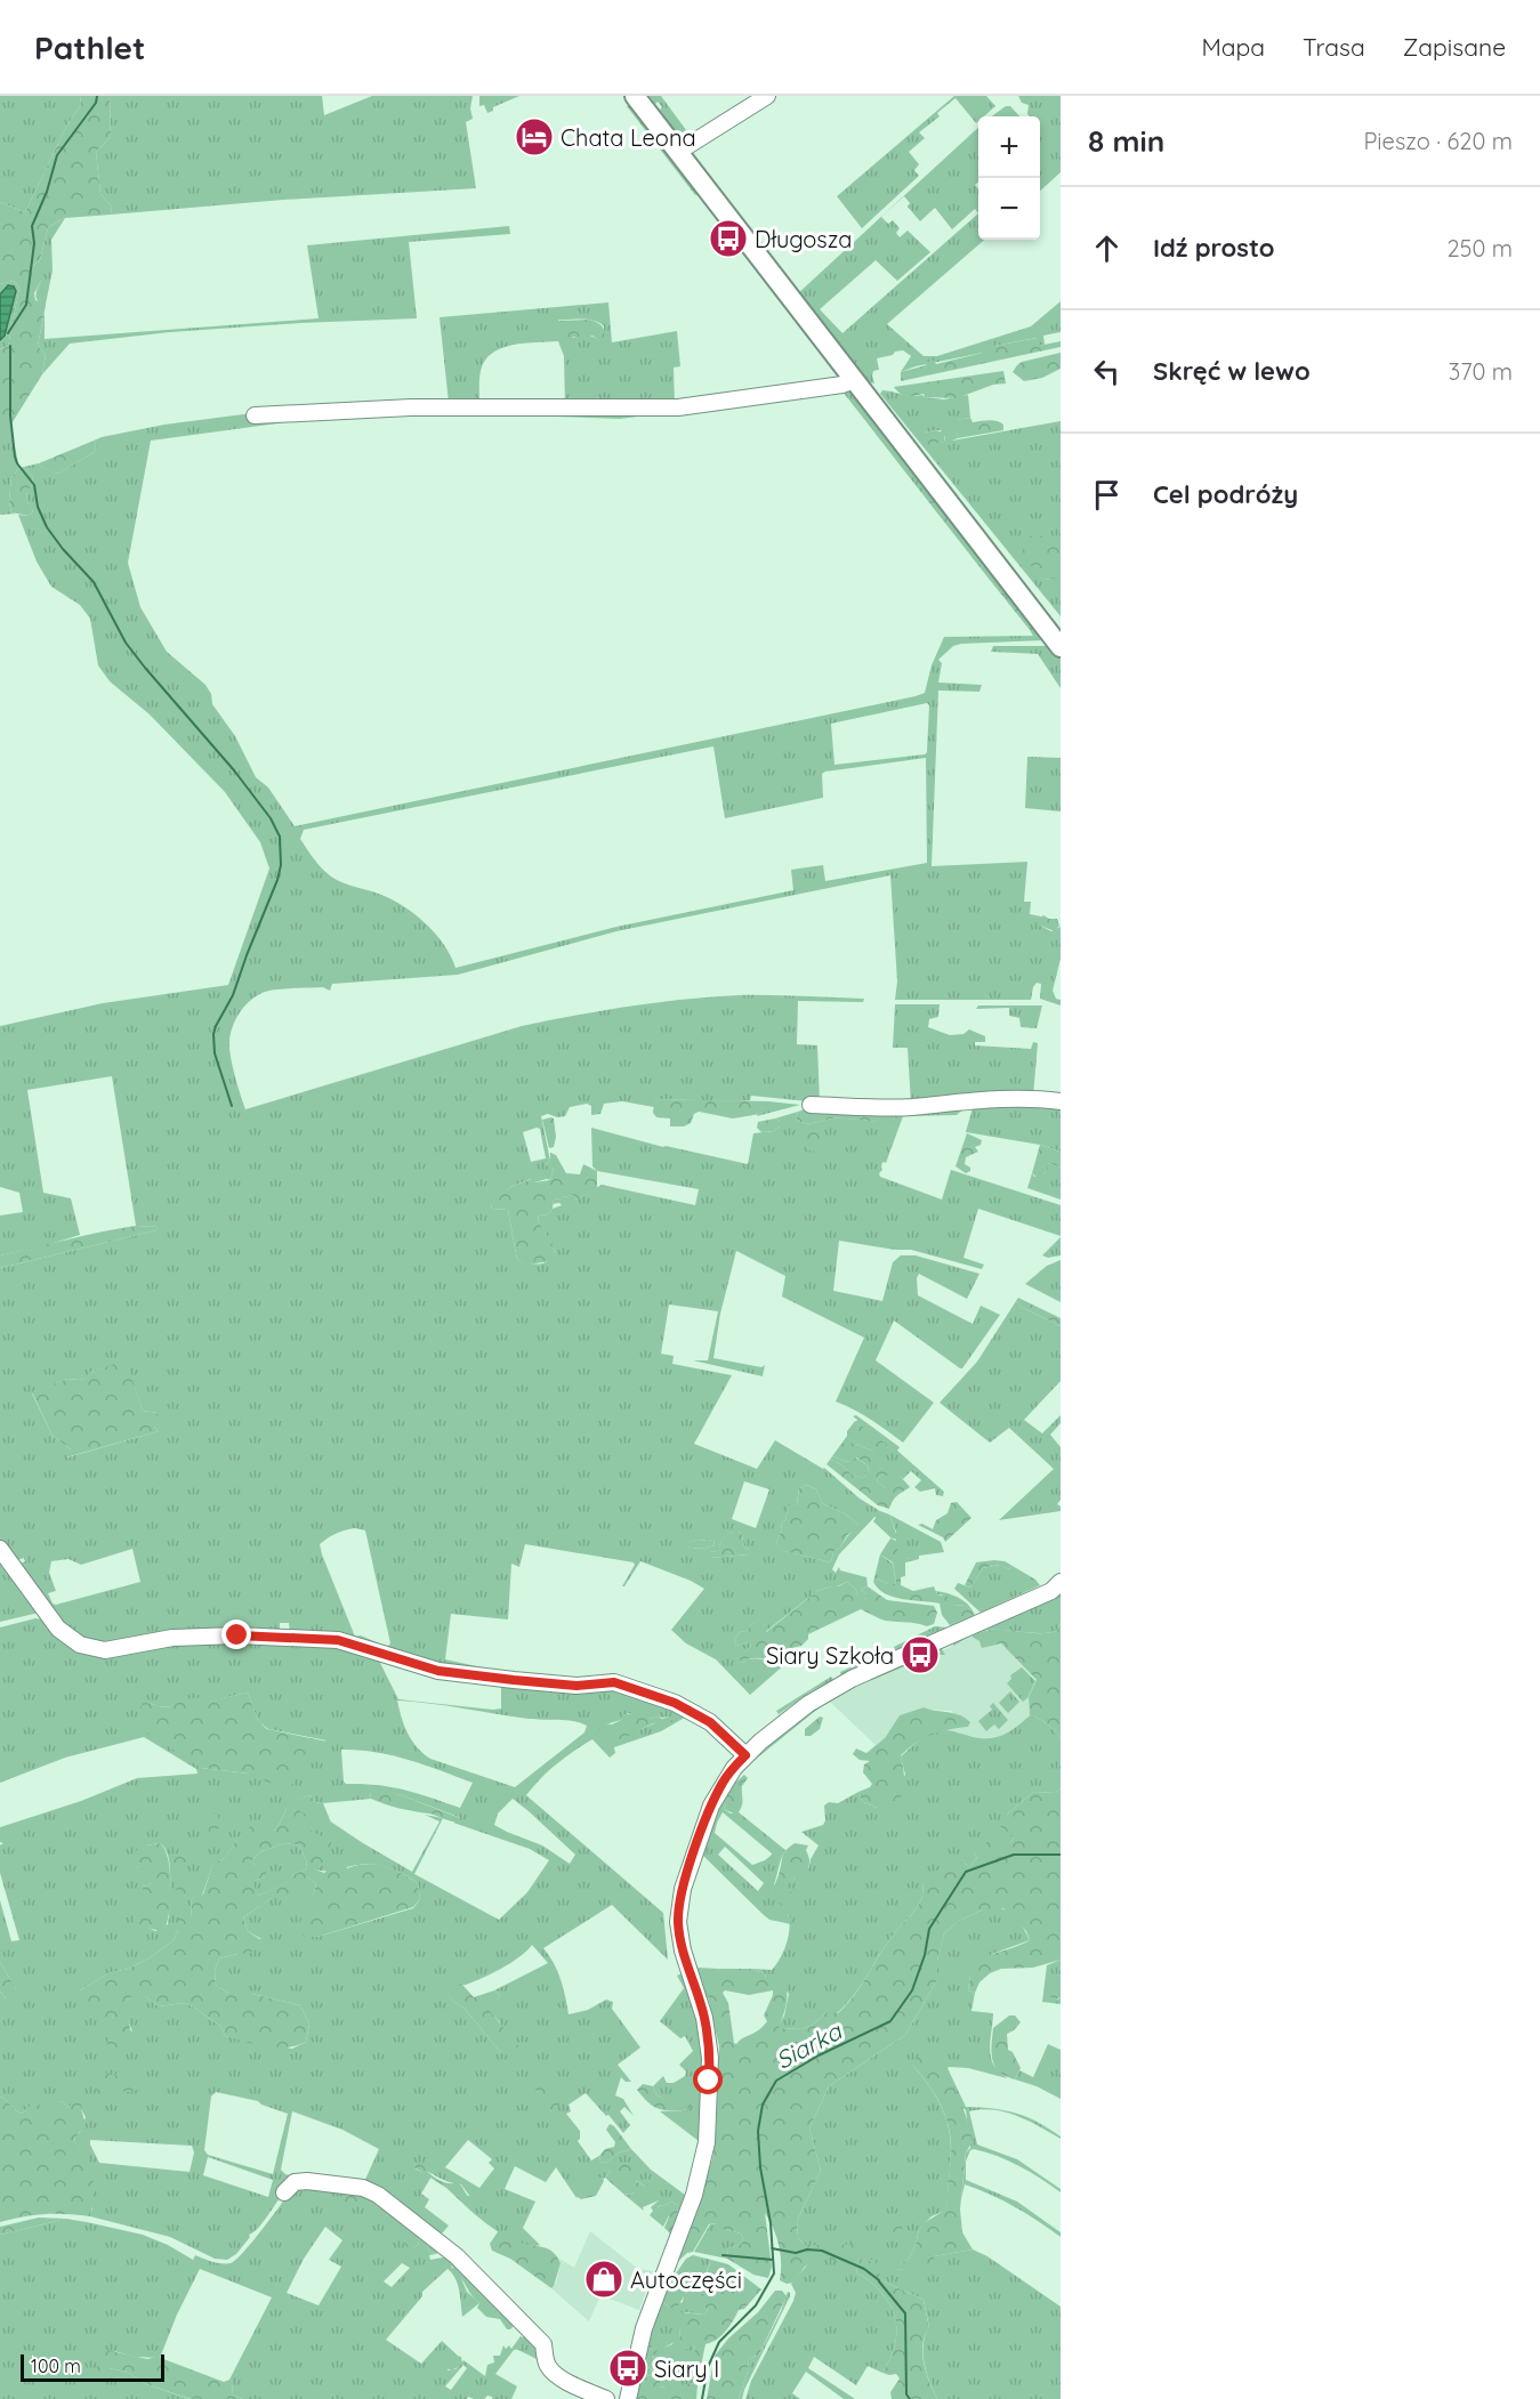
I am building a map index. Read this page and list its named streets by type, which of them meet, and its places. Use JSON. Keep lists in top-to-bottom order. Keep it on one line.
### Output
{"water":["Siarka"],"places":{"hotel":["Chata Leona"],"bus stop":["Długosza","Siary Szkoła","Siary I"],"shop":["Autoczęści"]},"scale_bar":"100 m","page":{"header":"Pathlet","nav":["Mapa","Trasa","Zapisane"],"heading":["8 min","Pieszo · 620 m"],"map_buttons":["+","−"],"list":[["Idź prosto","250 m"],["Skręć w lewo","370 m"],"Cel podróży"],"scale":"100 m"}}
